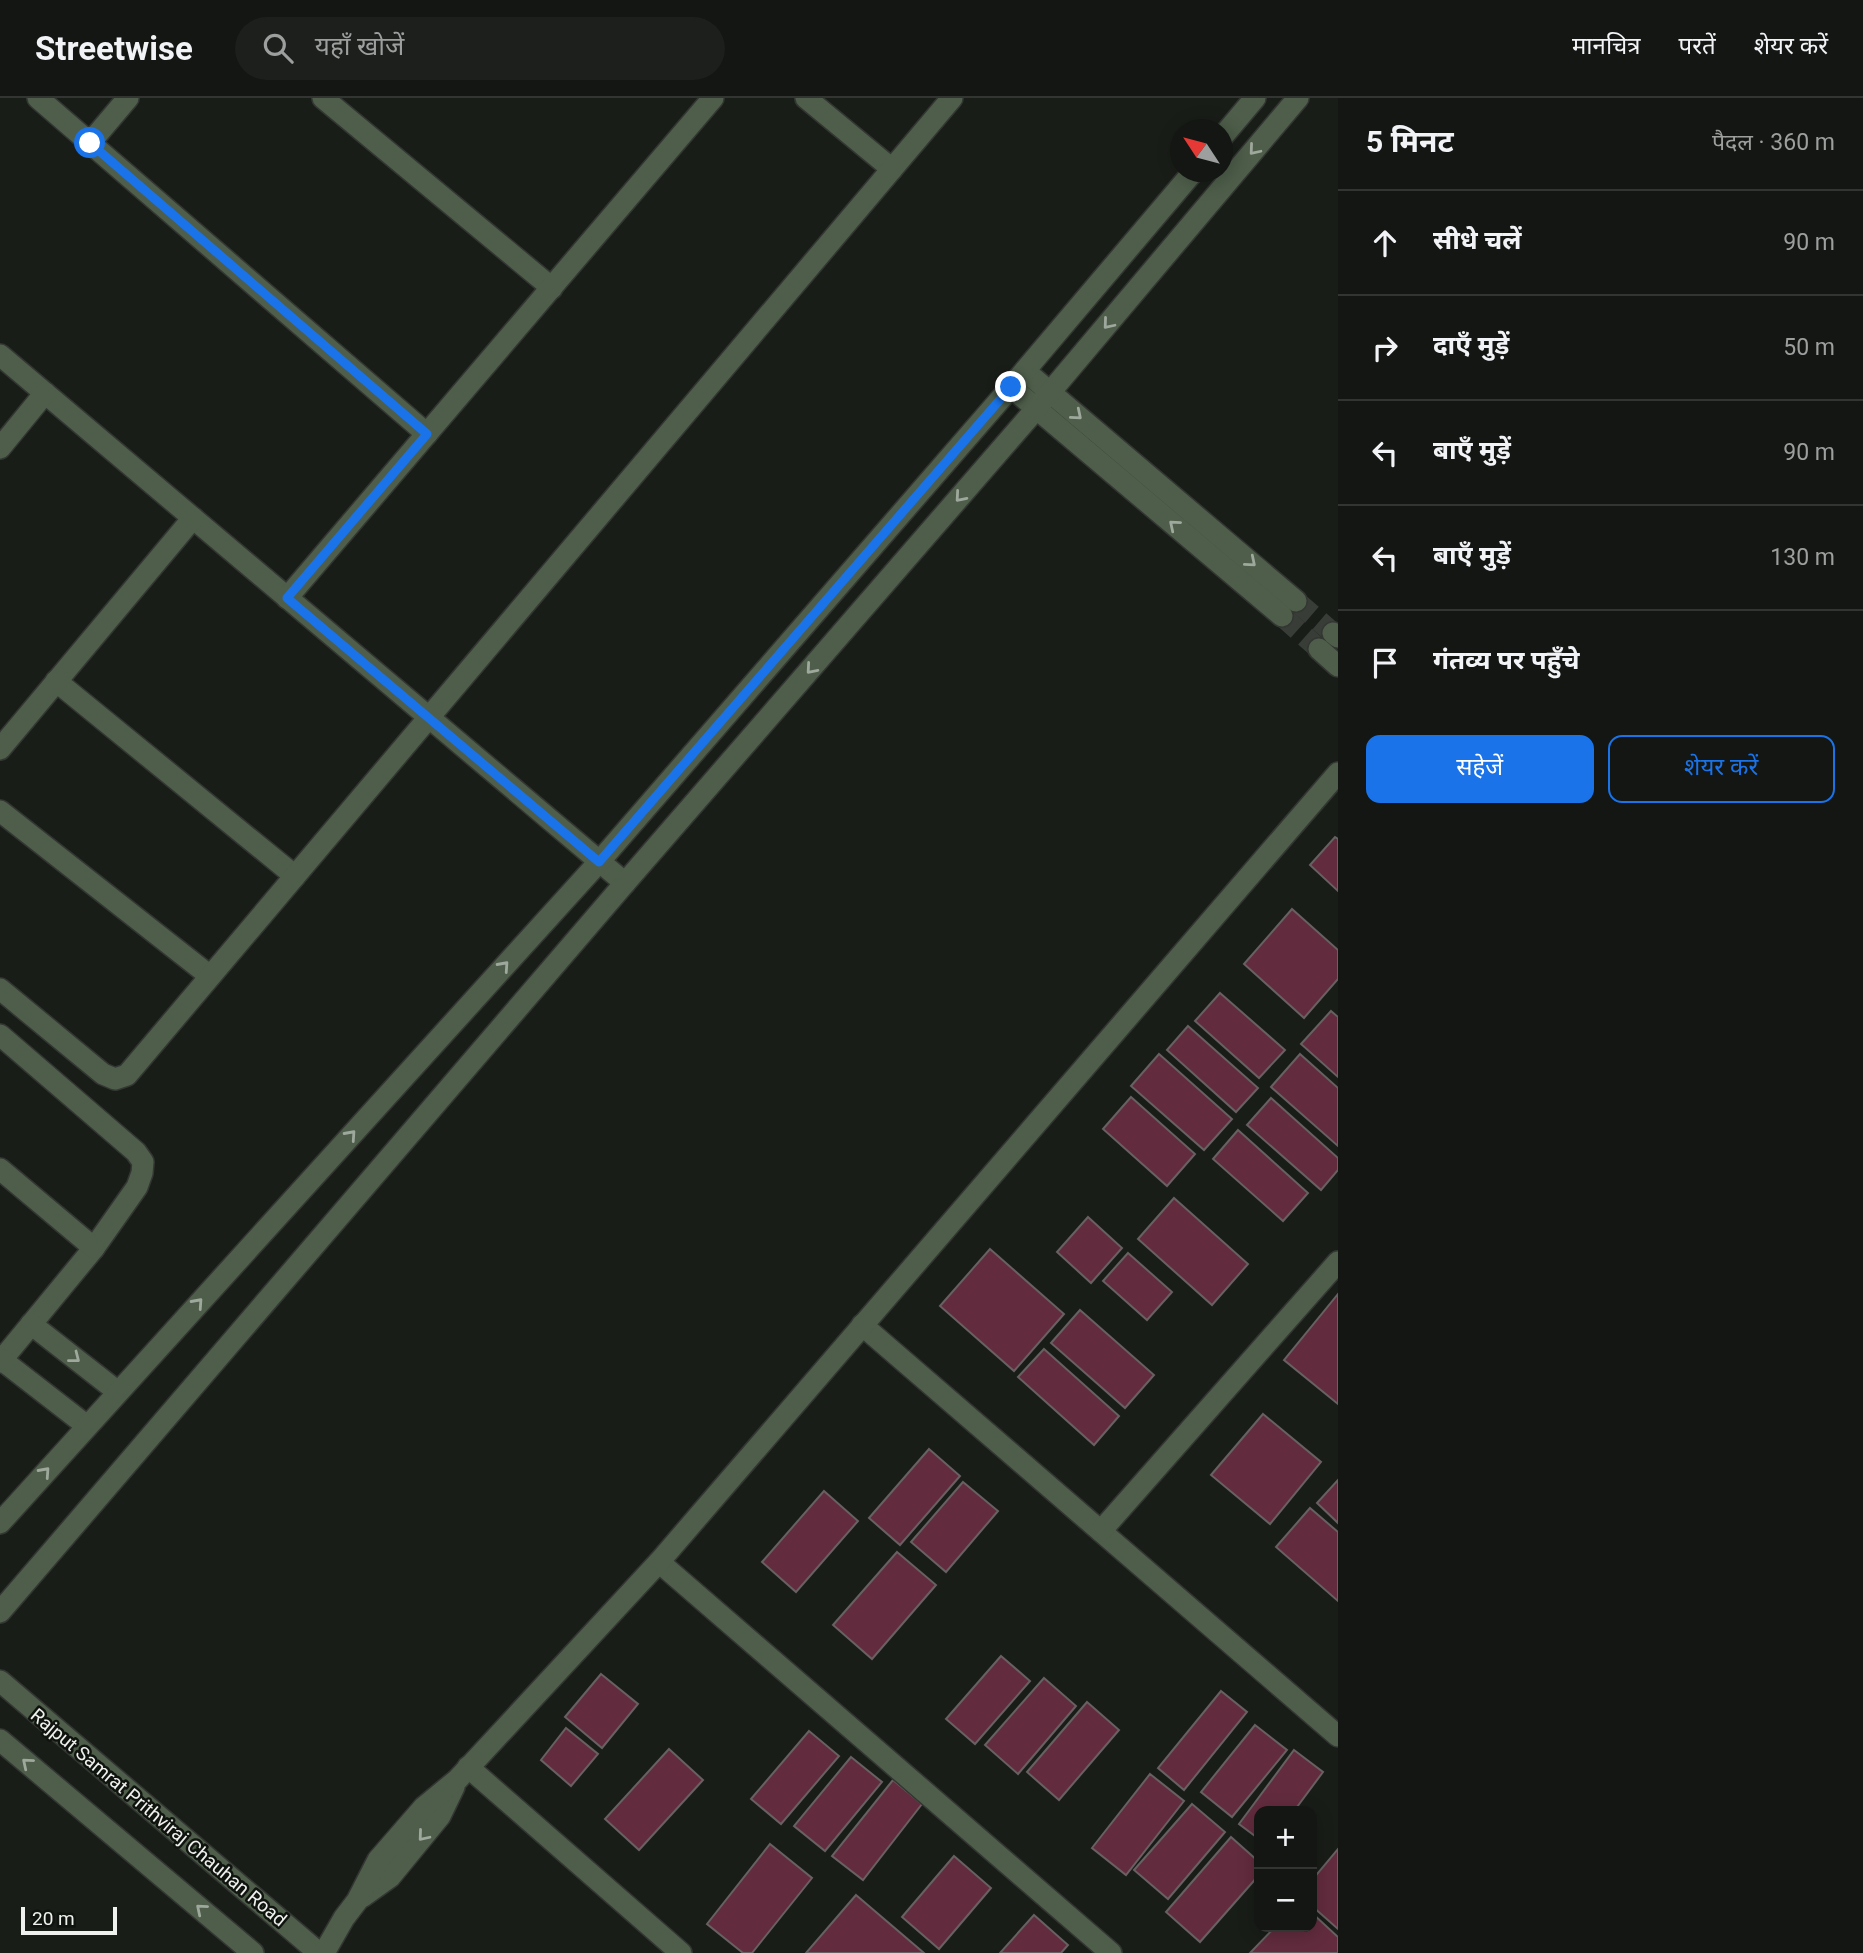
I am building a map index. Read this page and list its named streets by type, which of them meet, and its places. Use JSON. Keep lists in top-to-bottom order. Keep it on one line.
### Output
{"streets":{"street":["Rajput Samrat Prithviraj Chauhan Road"]},"scale_bar":"20 m","north":"top left","page":{"header":"Streetwise","search":"यहाँ खोजें","nav":["मानचित्र","परतें","शेयर करें"],"heading":["5 मिनट","पैदल · 360 m"],"list":[["सीधे चलें","90 m"],["दाएँ मुड़ें","50 m"],["बाएँ मुड़ें","90 m"],["बाएँ मुड़ें","130 m"],"गंतव्य पर पहुँचे"],"buttons":["सहेजें","शेयर करें"],"map_buttons":["+","−"],"scale":"20 m"}}
